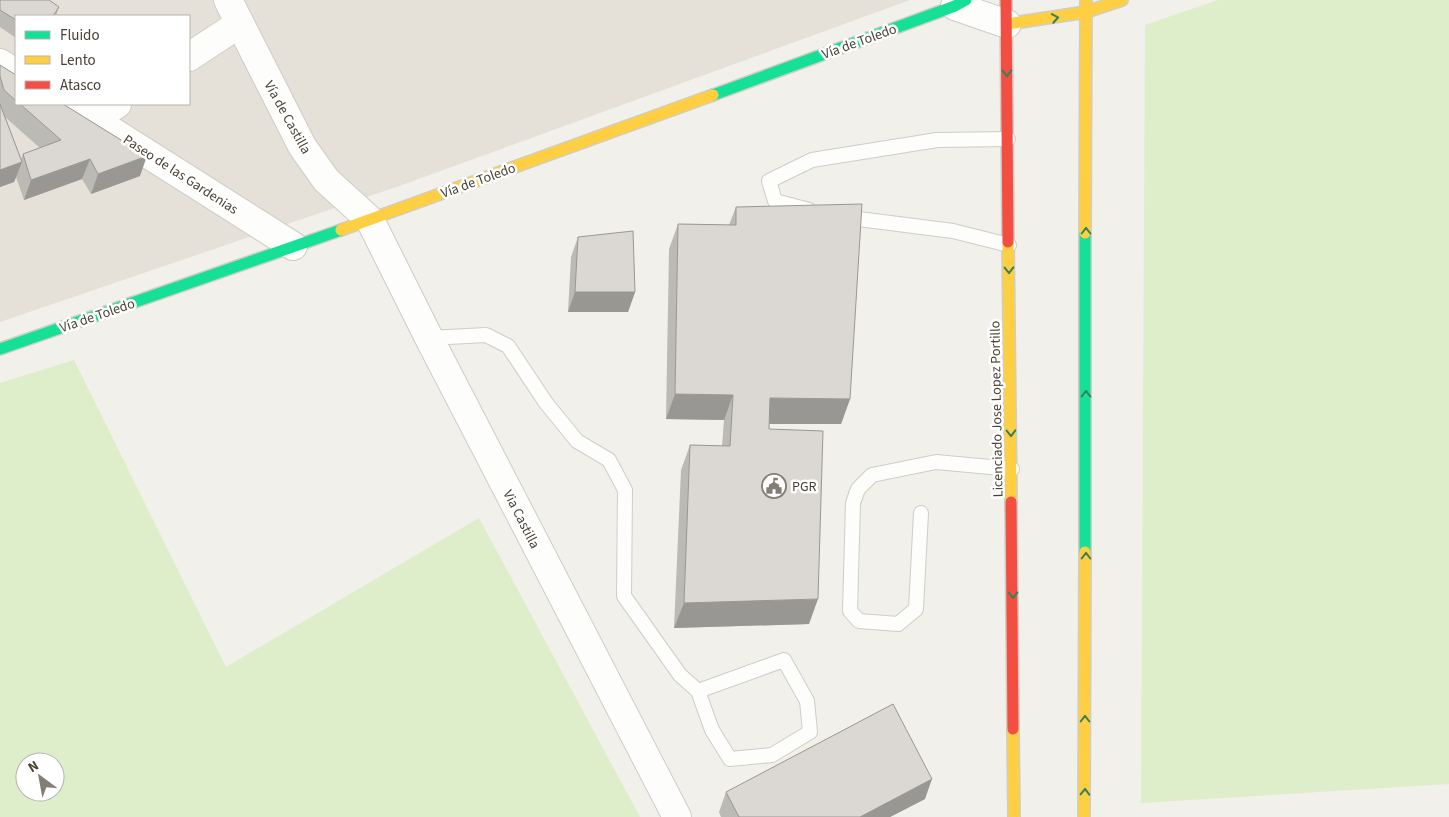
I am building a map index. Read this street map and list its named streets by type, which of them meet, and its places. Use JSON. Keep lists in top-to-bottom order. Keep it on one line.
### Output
{"streets":{"main road":["Vía de Toledo","Licenciado Jose Lopez Portillo"],"street":["Vía de Castilla","Paseo de las Gardenias","Via Castilla"]},"crossings":[["Vía de Toledo","Vía de Castilla"],["Vía de Toledo","Paseo de las Gardenias"],["Vía de Toledo","Licenciado Jose Lopez Portillo"],["Vía de Toledo","Via Castilla"],["Vía de Castilla","Via Castilla"]],"places":{"public building":["PGR"]},"legend":["Fluido","Lento","Atasco"],"north":"top left"}
